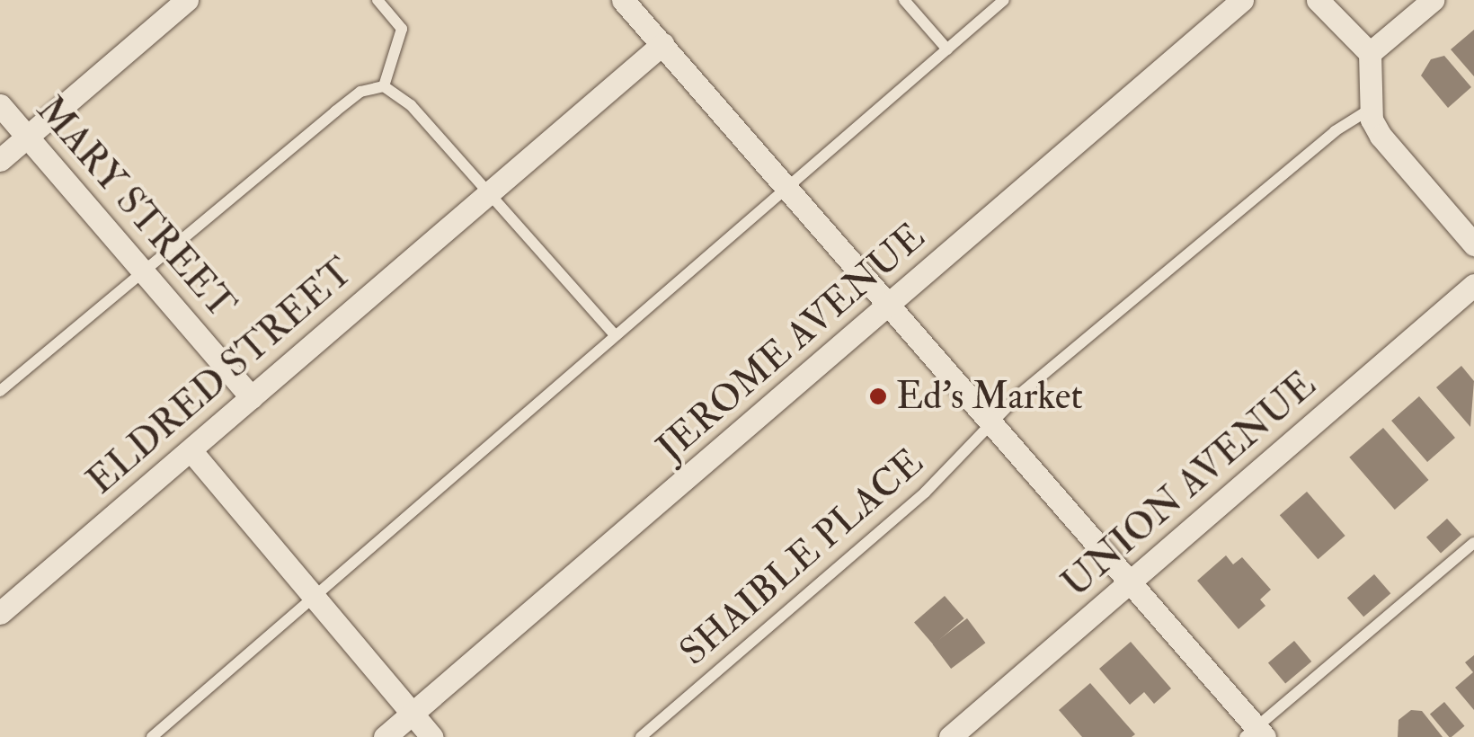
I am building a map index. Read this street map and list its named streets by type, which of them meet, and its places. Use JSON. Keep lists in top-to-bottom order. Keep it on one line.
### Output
{"streets":{"street":["MARY STREET","JEROME AVENUE","ELDRED STREET","UNION AVENUE"],"lane":["SHAIBLE PLACE"]},"crossings":[["MARY STREET","ELDRED STREET"]],"places":["Ed's Market"]}
